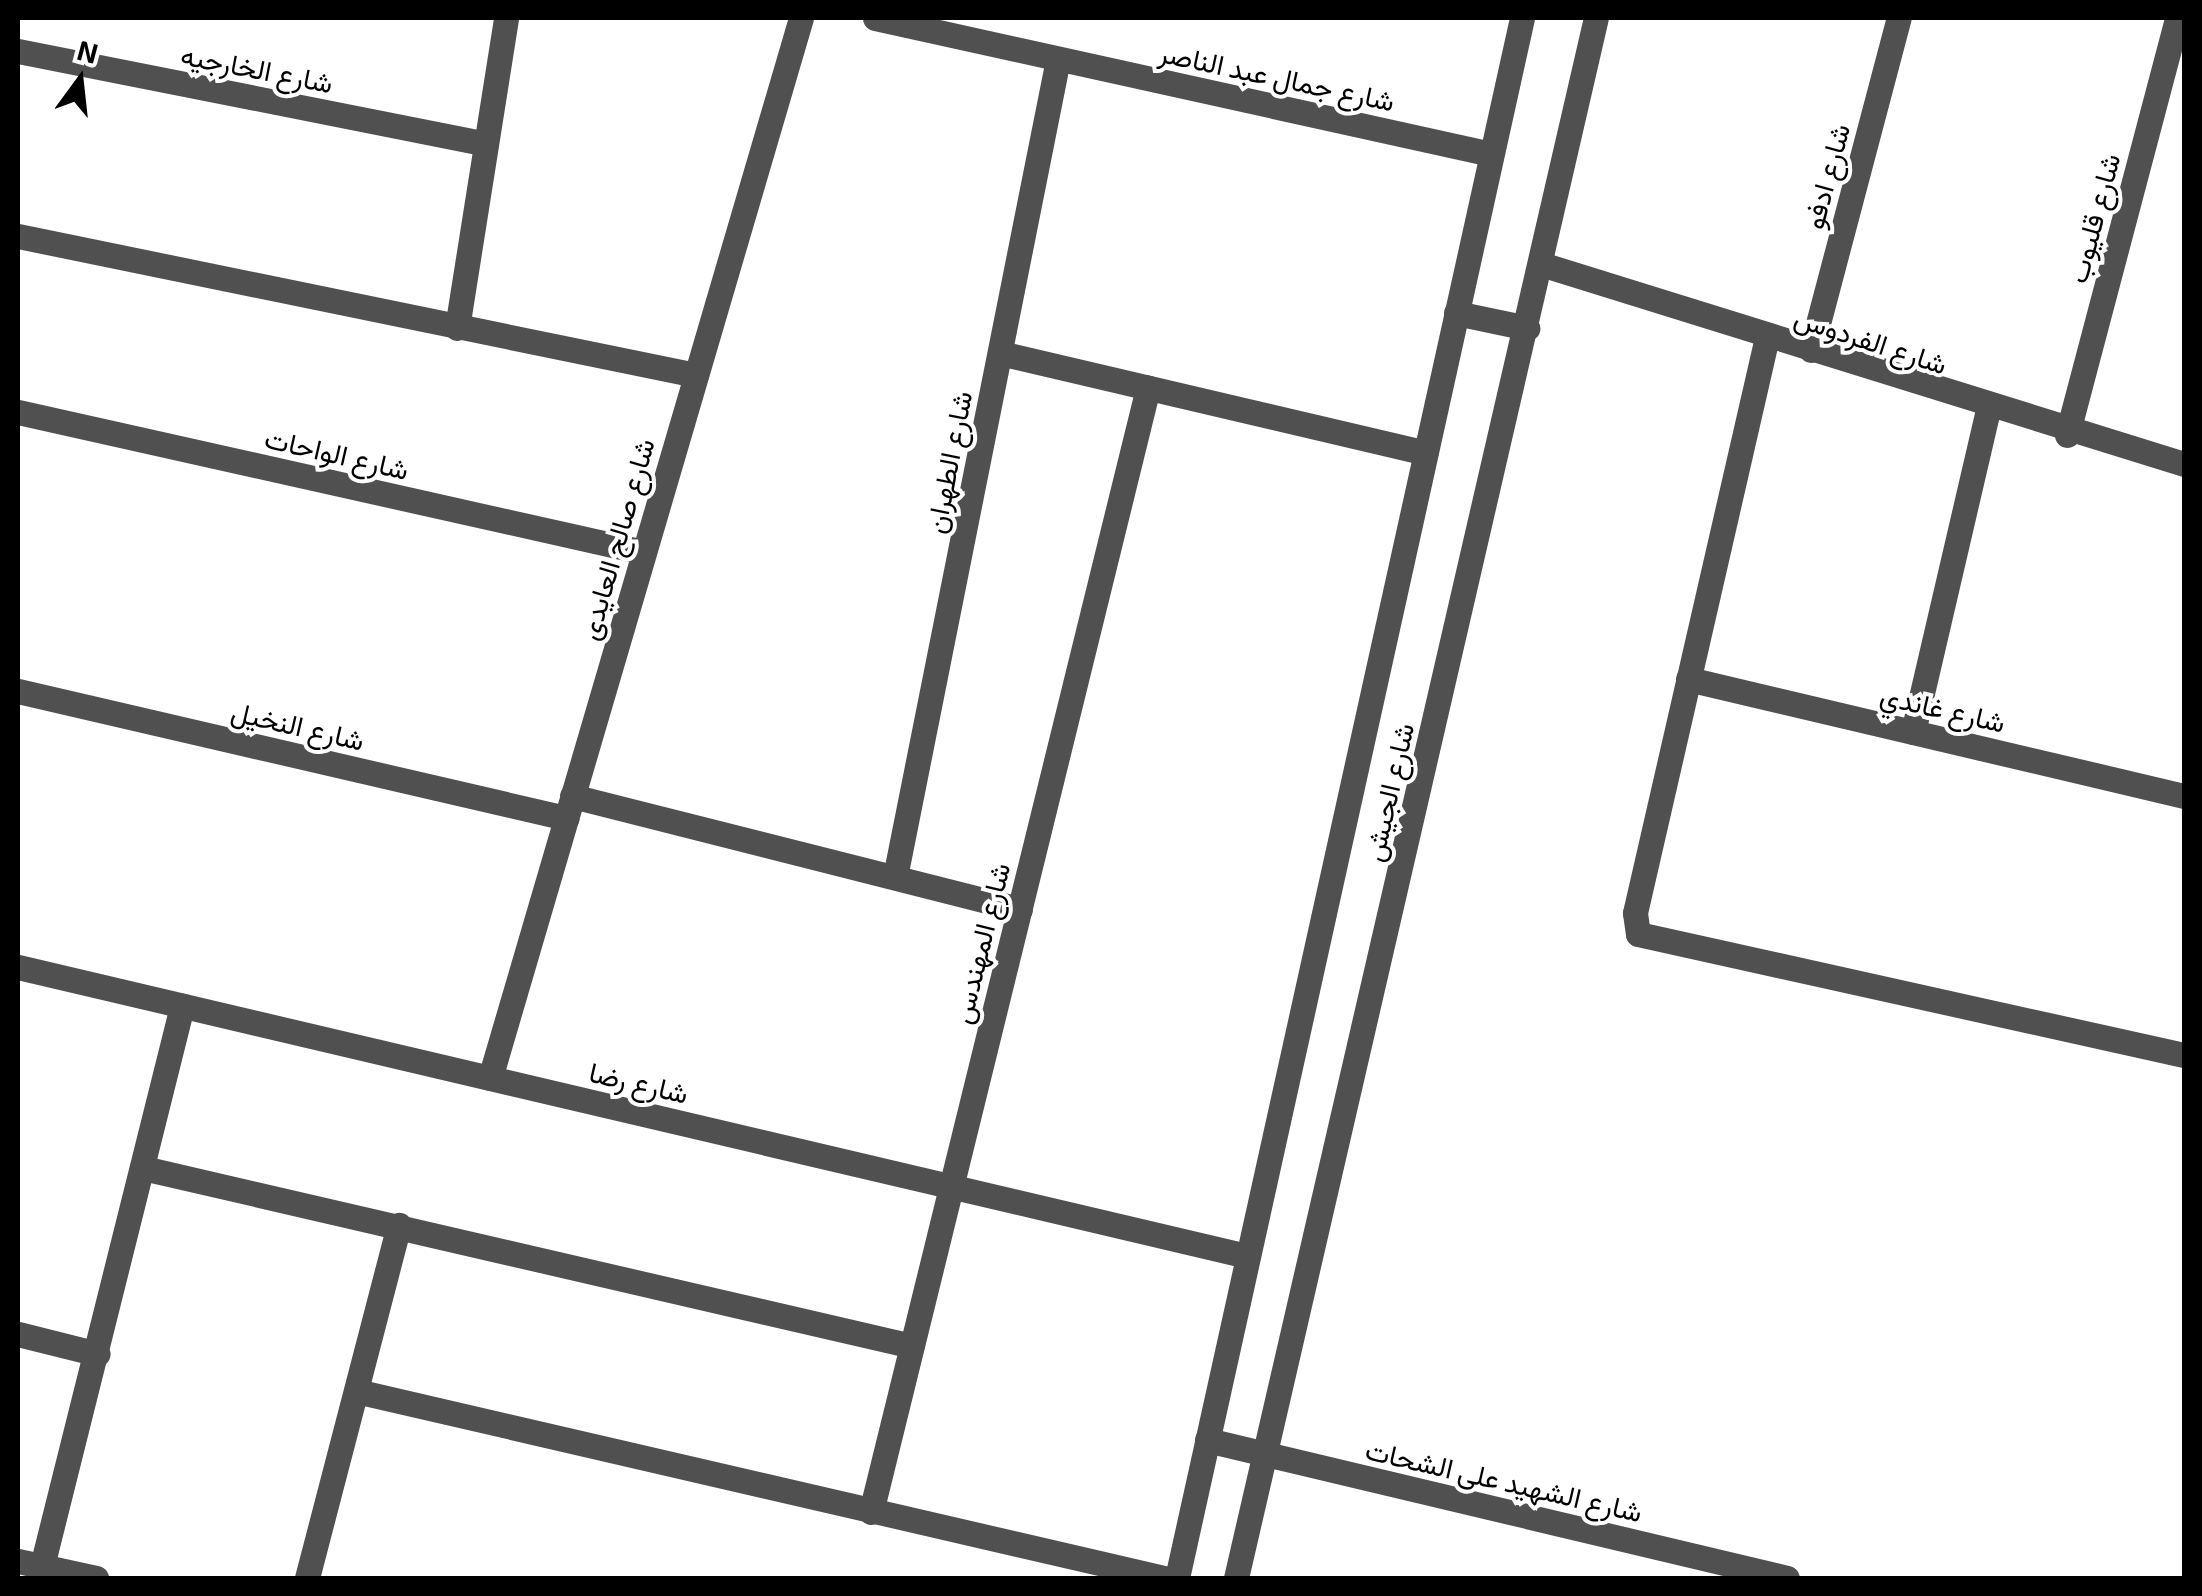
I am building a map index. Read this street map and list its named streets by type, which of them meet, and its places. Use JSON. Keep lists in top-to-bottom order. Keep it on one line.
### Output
{"streets":{"street":["شارع الخارجيه","شارع جمال عبد الناصر","شارع ادفو","شارع قليوب","شارع الفردوس","شارع الواحات","شارع الطهران","شارع صالح العايدى","شارع غاندي","شارع النخيل","شارع الجيش","شارع المهندس","شارع رضا","شارع الشهيد على الشحات"]},"crossings":[["شارع جمال عبد الناصر","شارع الطهران"],["شارع جمال عبد الناصر","شارع الجيش"],["شارع ادفو","شارع الفردوس"],["شارع قليوب","شارع الفردوس"],["شارع الفردوس","شارع الجيش"],["شارع الواحات","شارع صالح العايدى"],["شارع الطهران","شارع النخيل"],["شارع صالح العايدى","شارع النخيل"],["شارع صالح العايدى","شارع رضا"],["شارع النخيل","شارع المهندس"],["شارع الجيش","شارع رضا"],["شارع الجيش","شارع الشهيد على الشحات"],["شارع المهندس","شارع رضا"]],"north":"top"}
